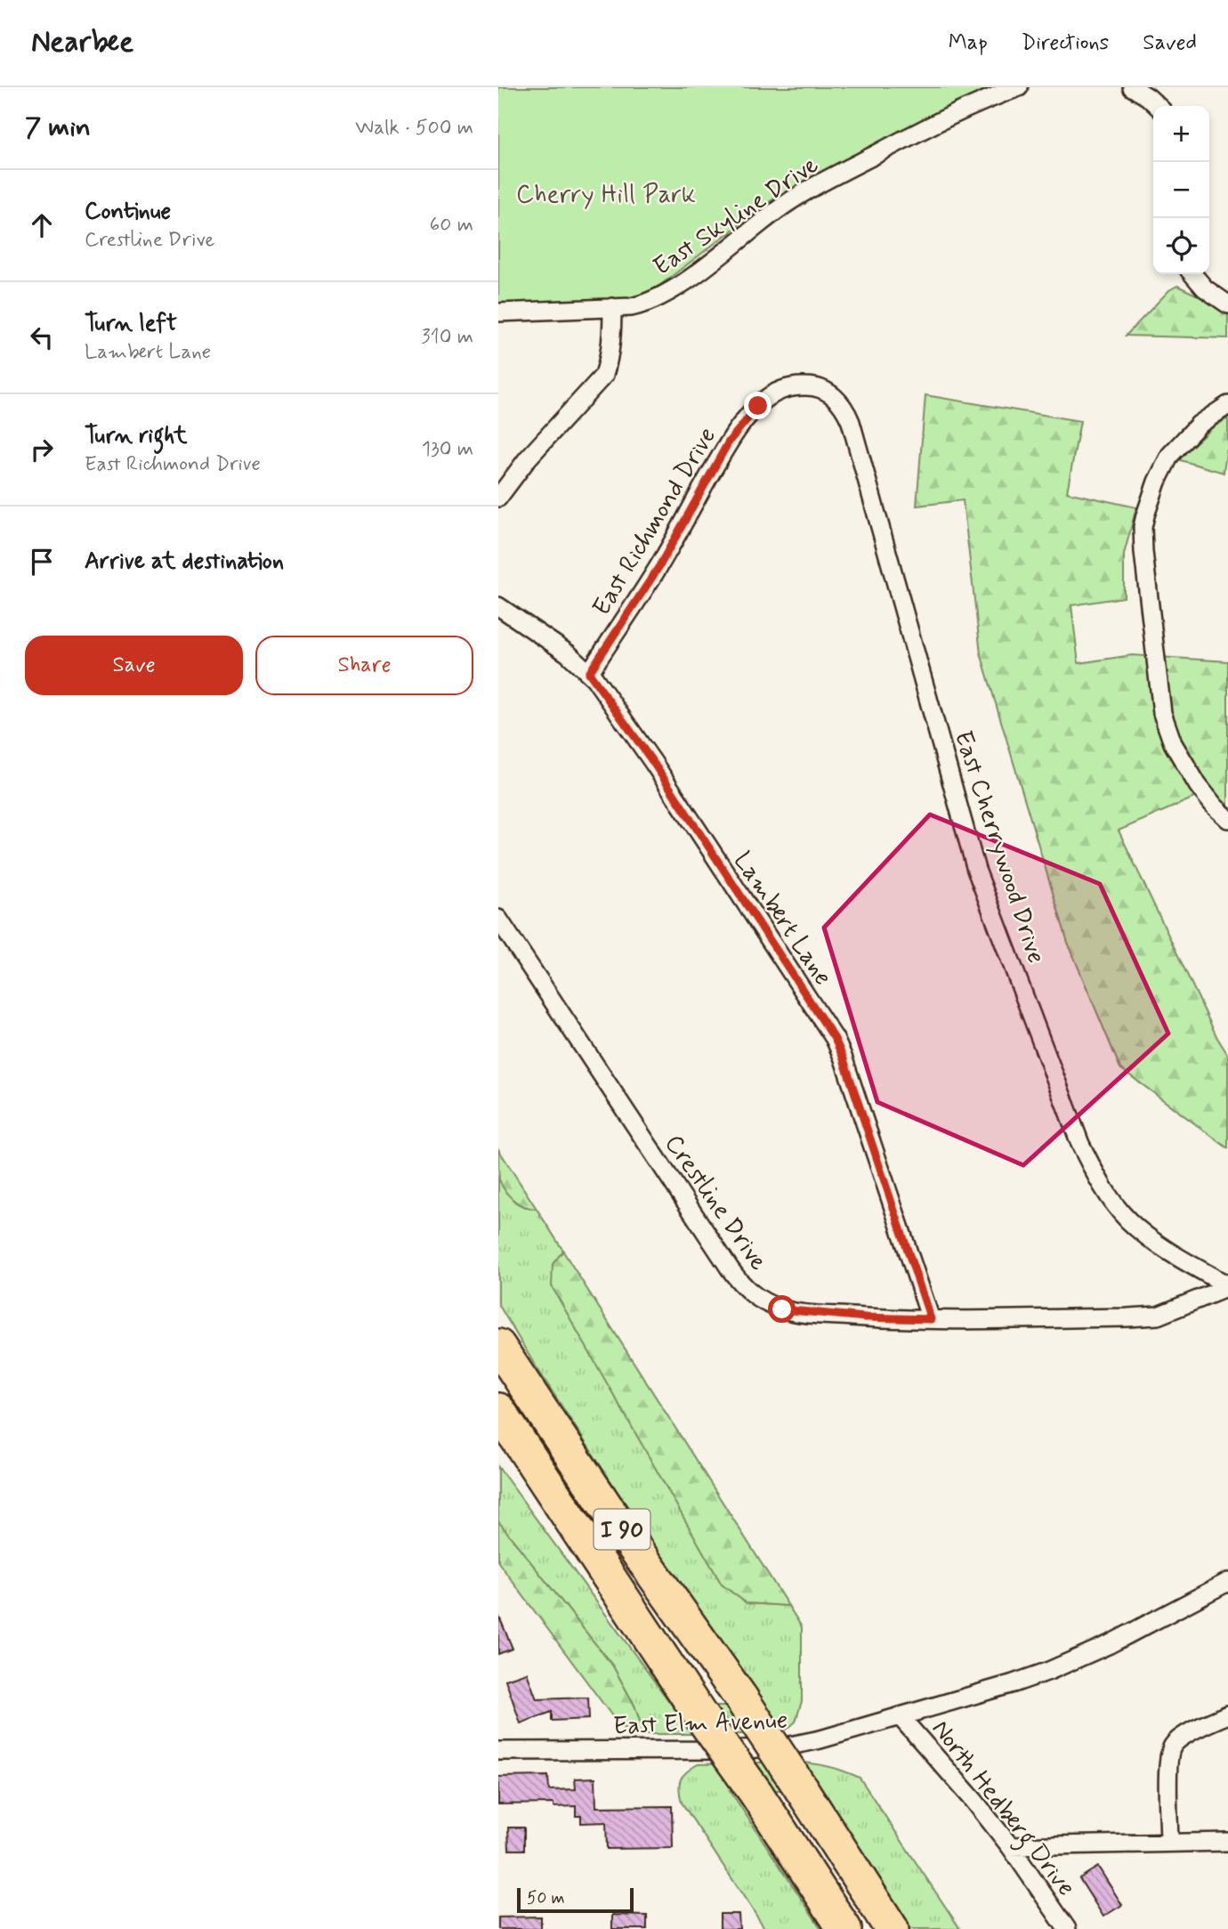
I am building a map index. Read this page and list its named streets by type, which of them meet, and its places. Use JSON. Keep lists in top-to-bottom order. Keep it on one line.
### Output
{"streets":{"highway":["I 90"],"street":["East Skyline Drive","East Richmond Drive","East Cherrywood Drive","Lambert Lane","Crestline Drive","East Elm Avenue","North Hedberg Drive"]},"crossings":[["East Richmond Drive","East Cherrywood Drive"],["East Richmond Drive","Lambert Lane"],["East Cherrywood Drive","Crestline Drive"],["Lambert Lane","Crestline Drive"],["East Elm Avenue","North Hedberg Drive"]],"parks":["Cherry Hill Park"],"scale_bar":"50 m","page":{"header":"Nearbee","nav":["Map","Directions","Saved"],"heading":["7 min","Walk · 500 m"],"map_buttons":["+","−"],"list":[["Continue","Crestline Drive","60 m"],["Turn left","Lambert Lane","310 m"],["Turn right","East Richmond Drive","130 m"],"Arrive at destination"],"buttons":["Save","Share"],"scale":"50 m"}}
